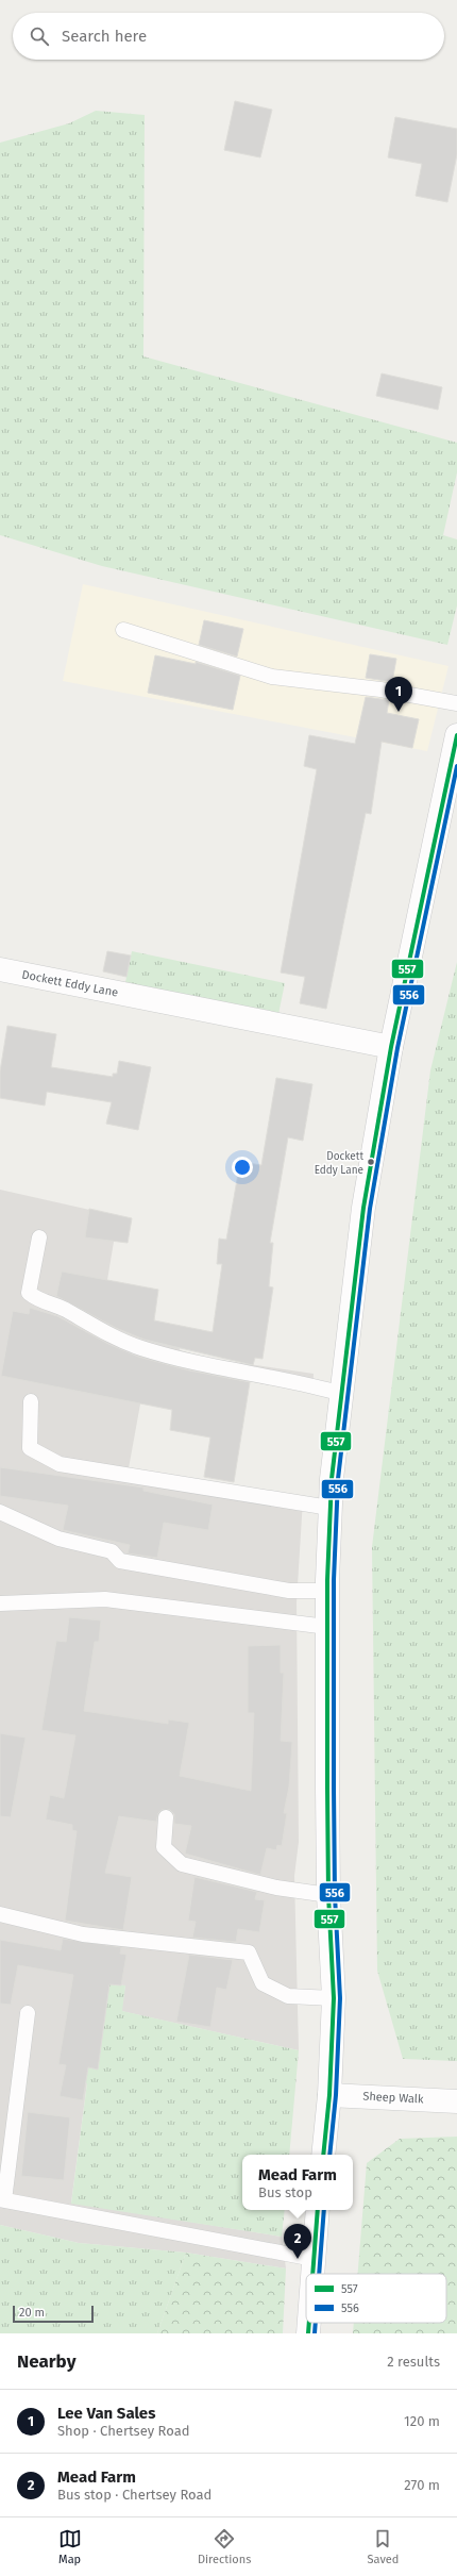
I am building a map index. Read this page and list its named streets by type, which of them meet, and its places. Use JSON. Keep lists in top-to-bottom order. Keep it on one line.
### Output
{"streets":{"main road":["Dockett Eddy Lane","Sheep Walk"]},"places":["Dockett Eddy Lane"],"lines":["transit line 557","transit line 556"],"legend":["557","556"],"scale_bar":"20 m","page":{"search":"Search here","pins":["1","2"],"popup":["Mead Farm","Bus stop"],"scale":"20 m","heading":["Nearby","2 results"],"list":[{"mark":"1","name":"Lee Van Sales","note":"Shop · Chertsey Road","value":"120 m"},{"mark":"2","name":"Mead Farm","note":"Bus stop · Chertsey Road","value":"270 m"}],"nav":["Map","Directions","Saved"]}}
